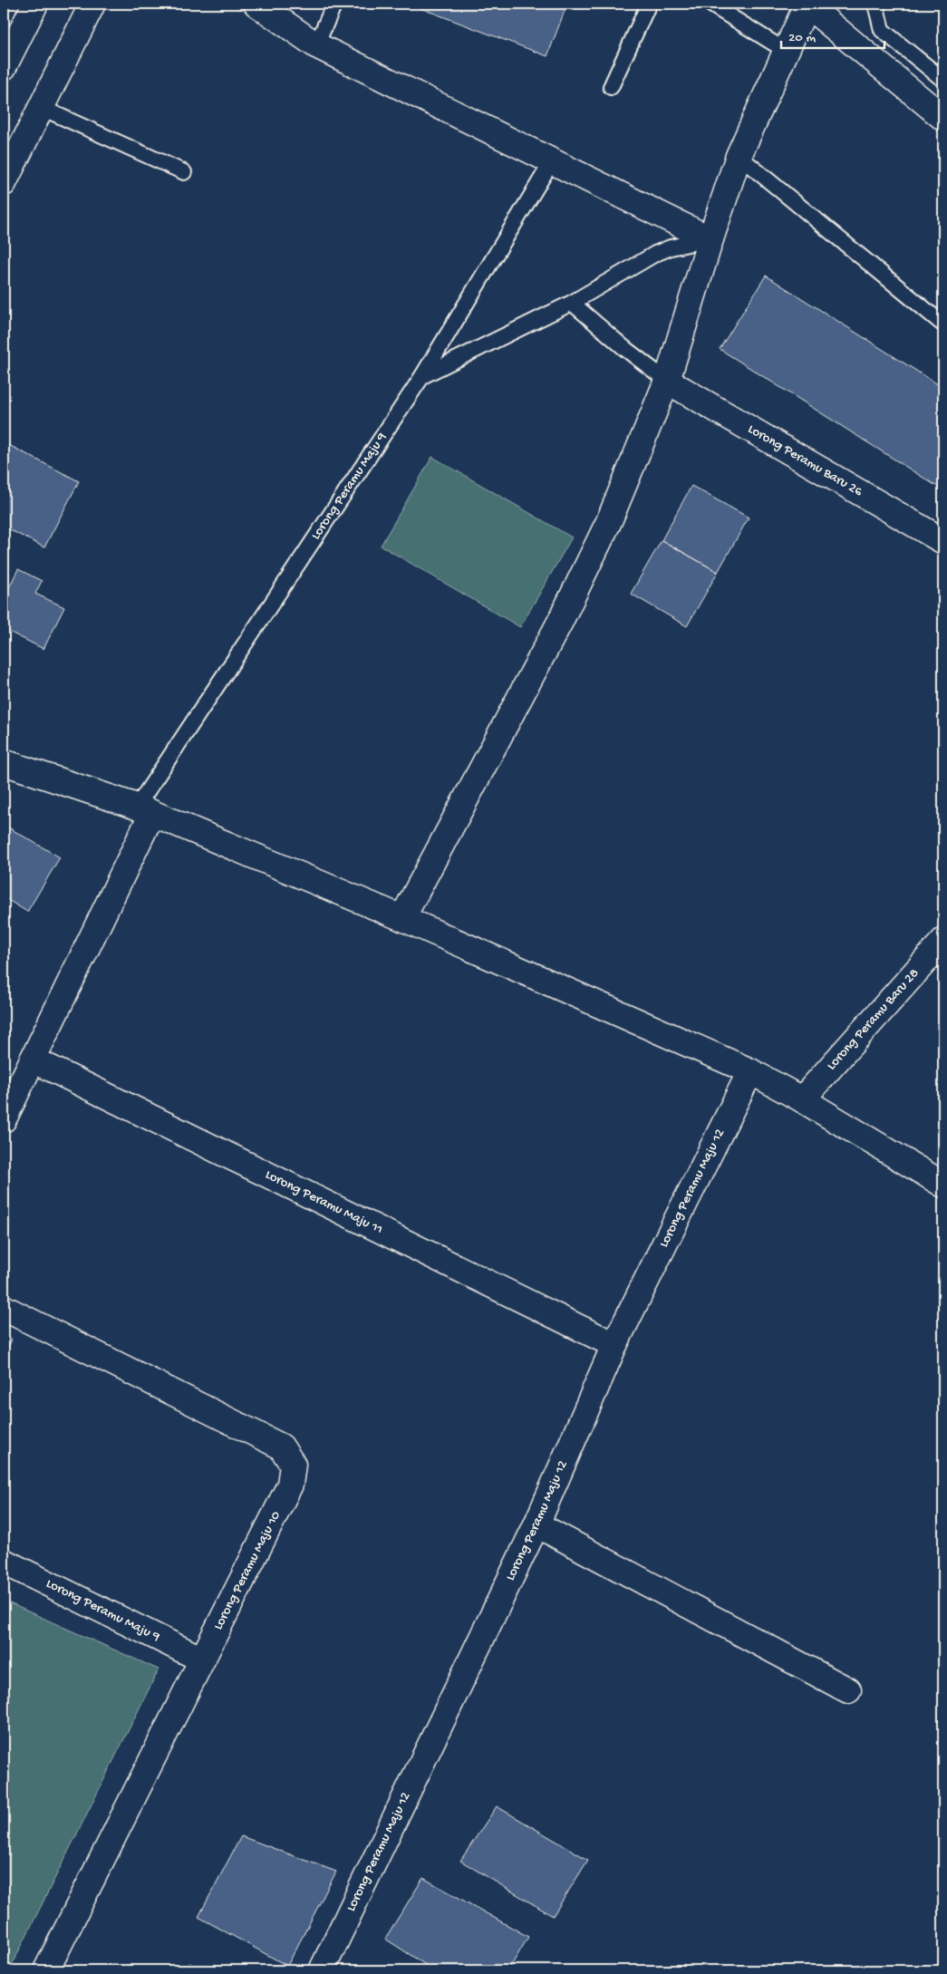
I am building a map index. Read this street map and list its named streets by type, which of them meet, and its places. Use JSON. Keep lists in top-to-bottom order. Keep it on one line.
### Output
{"streets":{"main road":["Lorong Peramu Baru 26","Lorong Peramu Maju 9","Lorong Peramu Baru 28","Lorong Peramu Maju 12","Lorong Peramu Maju 11","Lorong Peramu Maju 10"]},"crossings":[["Lorong Peramu Maju 9","Lorong Peramu Maju 10"],["Lorong Peramu Maju 12","Lorong Peramu Maju 11"]],"scale_bar":"20 m"}
